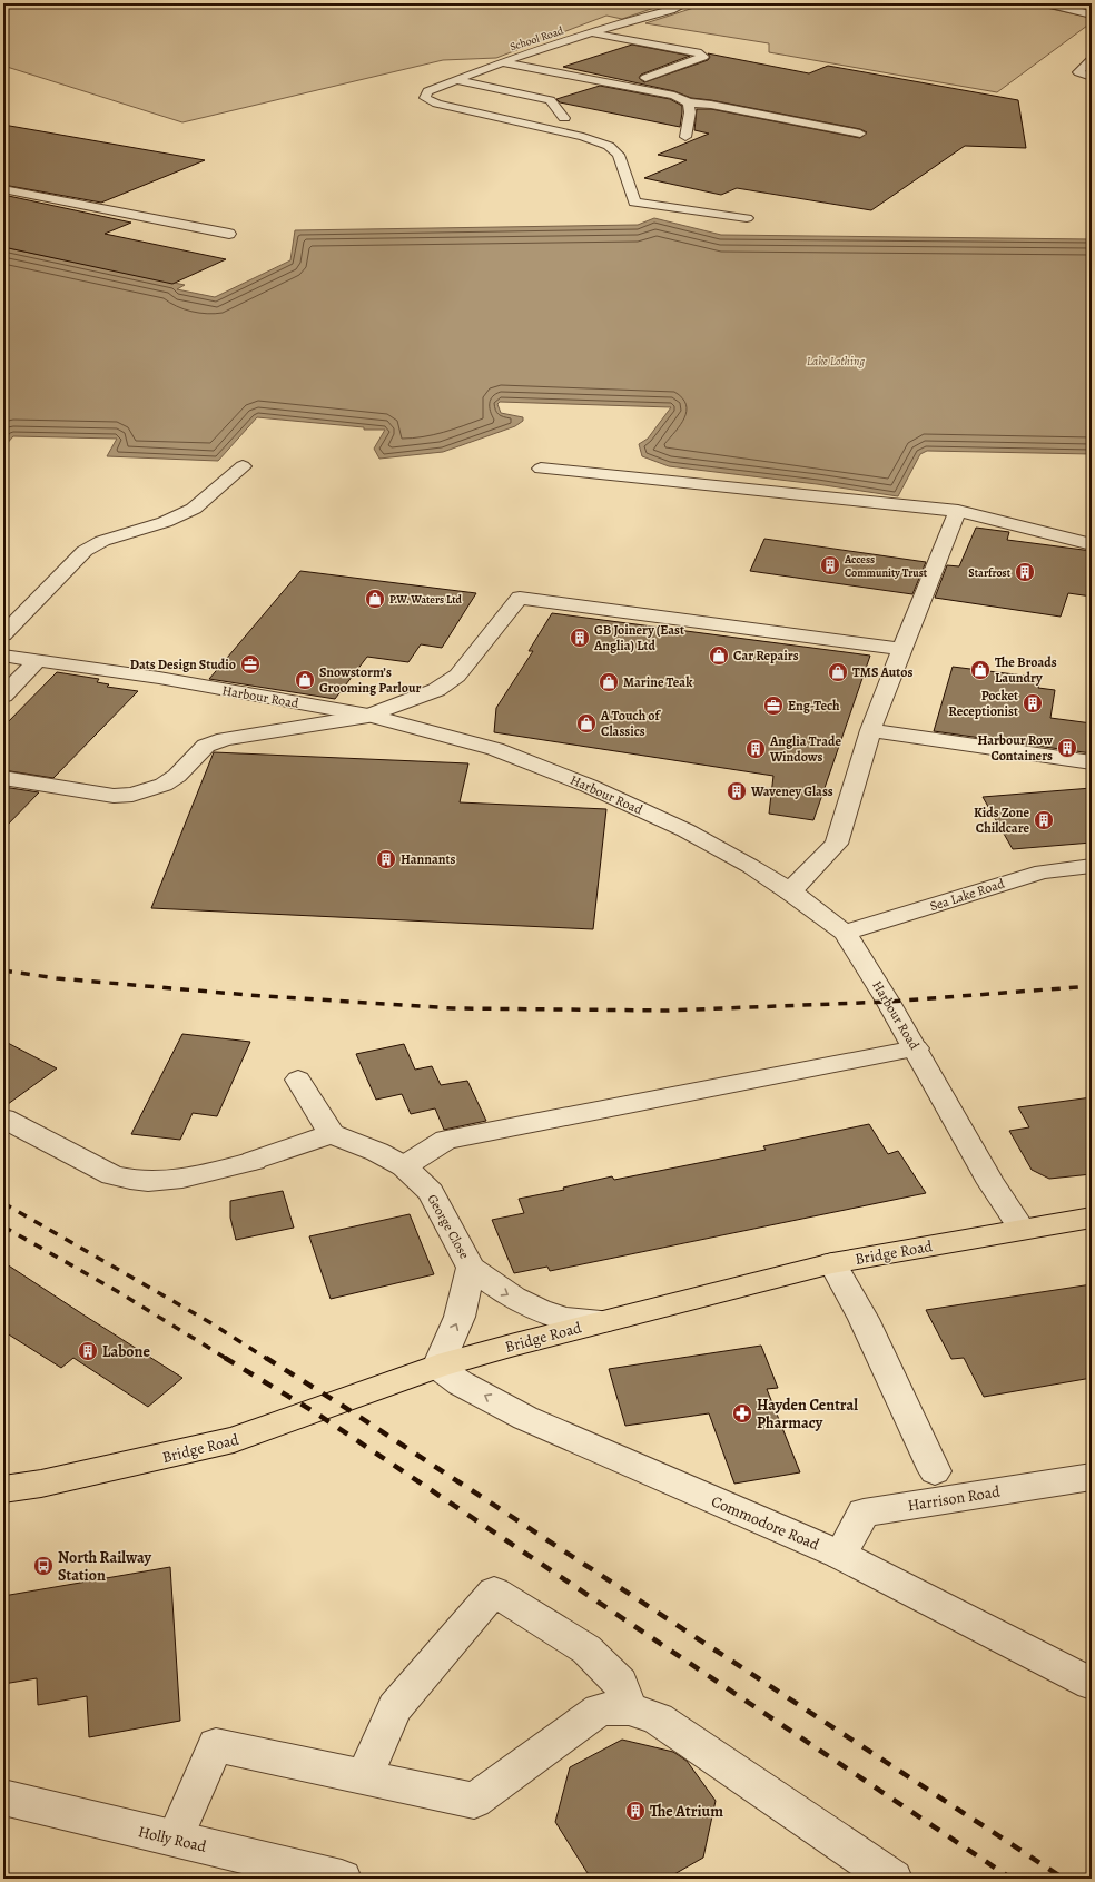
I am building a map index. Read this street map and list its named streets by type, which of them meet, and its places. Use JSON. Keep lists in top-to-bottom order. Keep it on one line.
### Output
{"streets":{"highway":["Bridge Road"],"street":["School Road","Harbour Road","Sea Lake Road","George Close","Harrison Road","Commodore Road","Holly Road"]},"crossings":[["Harbour Road","Sea Lake Road"],["Harbour Road","Bridge Road"],["George Close","Bridge Road"],["George Close","Commodore Road"],["Bridge Road","Commodore Road"],["Harrison Road","Commodore Road"]],"one_way":["Commodore Road"],"water":["Lake Lothing"],"places":{"building":["Access Community Trust","Starfrost","GB Joinery (East Anglia) Ltd","Pocket Receptionist","Harbour Row Containers","Anglia Trade Windows","Waveney Glass","Kids Zone Childcare","Hannants","Labone","The Atrium"],"shop":["P.W. Waters Ltd","Car Repairs","The Broads Laundry","TMS Autos","Snowstorm’s Grooming Parlour","Marine Teak","A Touch of Classics"],"office":["Dats Design Studio","Eng-Tech"],"pharmacy":["Hayden Central Pharmacy"],"bus stop":["North Railway Station"]}}
